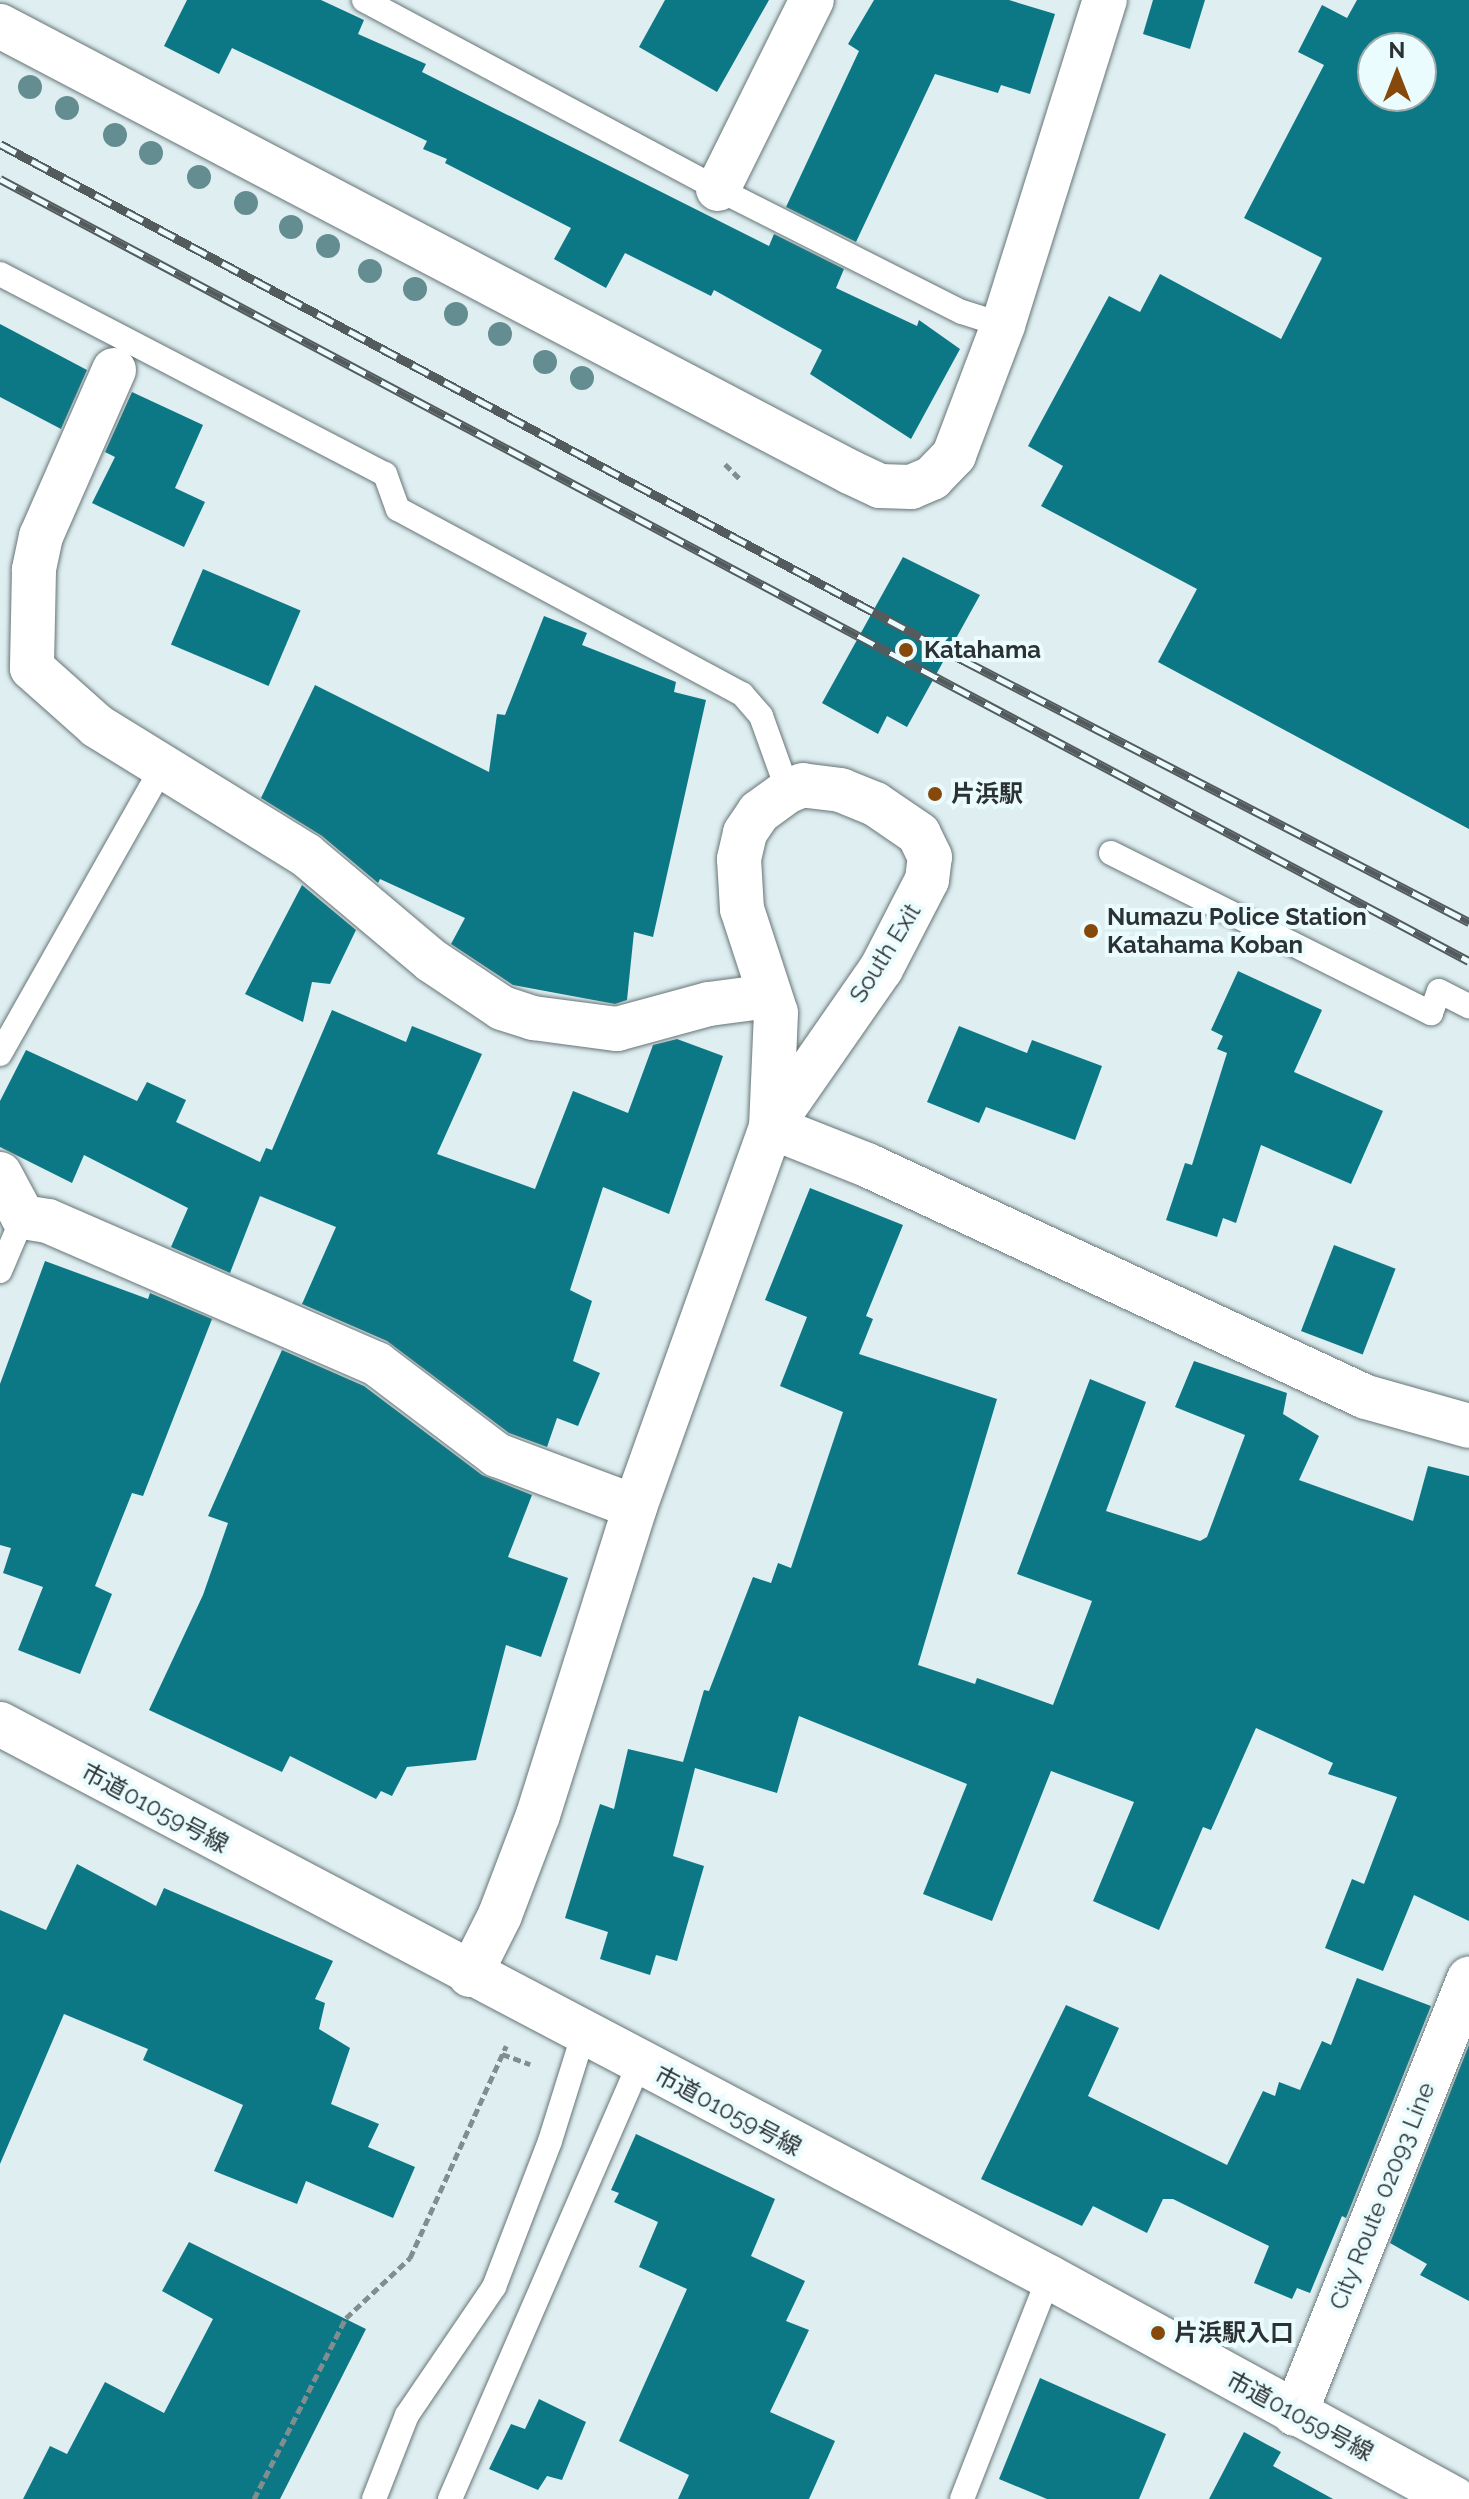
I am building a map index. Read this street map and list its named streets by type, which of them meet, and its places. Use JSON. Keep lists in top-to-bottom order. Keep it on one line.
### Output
{"streets":{"street":["South Exit","市道01059号線","City Route 02093 Line"]},"crossings":[["市道01059号線","City Route 02093 Line"]],"places":["Katahama","片浜駅","Numazu Police Station Katahama Koban","片浜駅入口"],"north":"top"}
